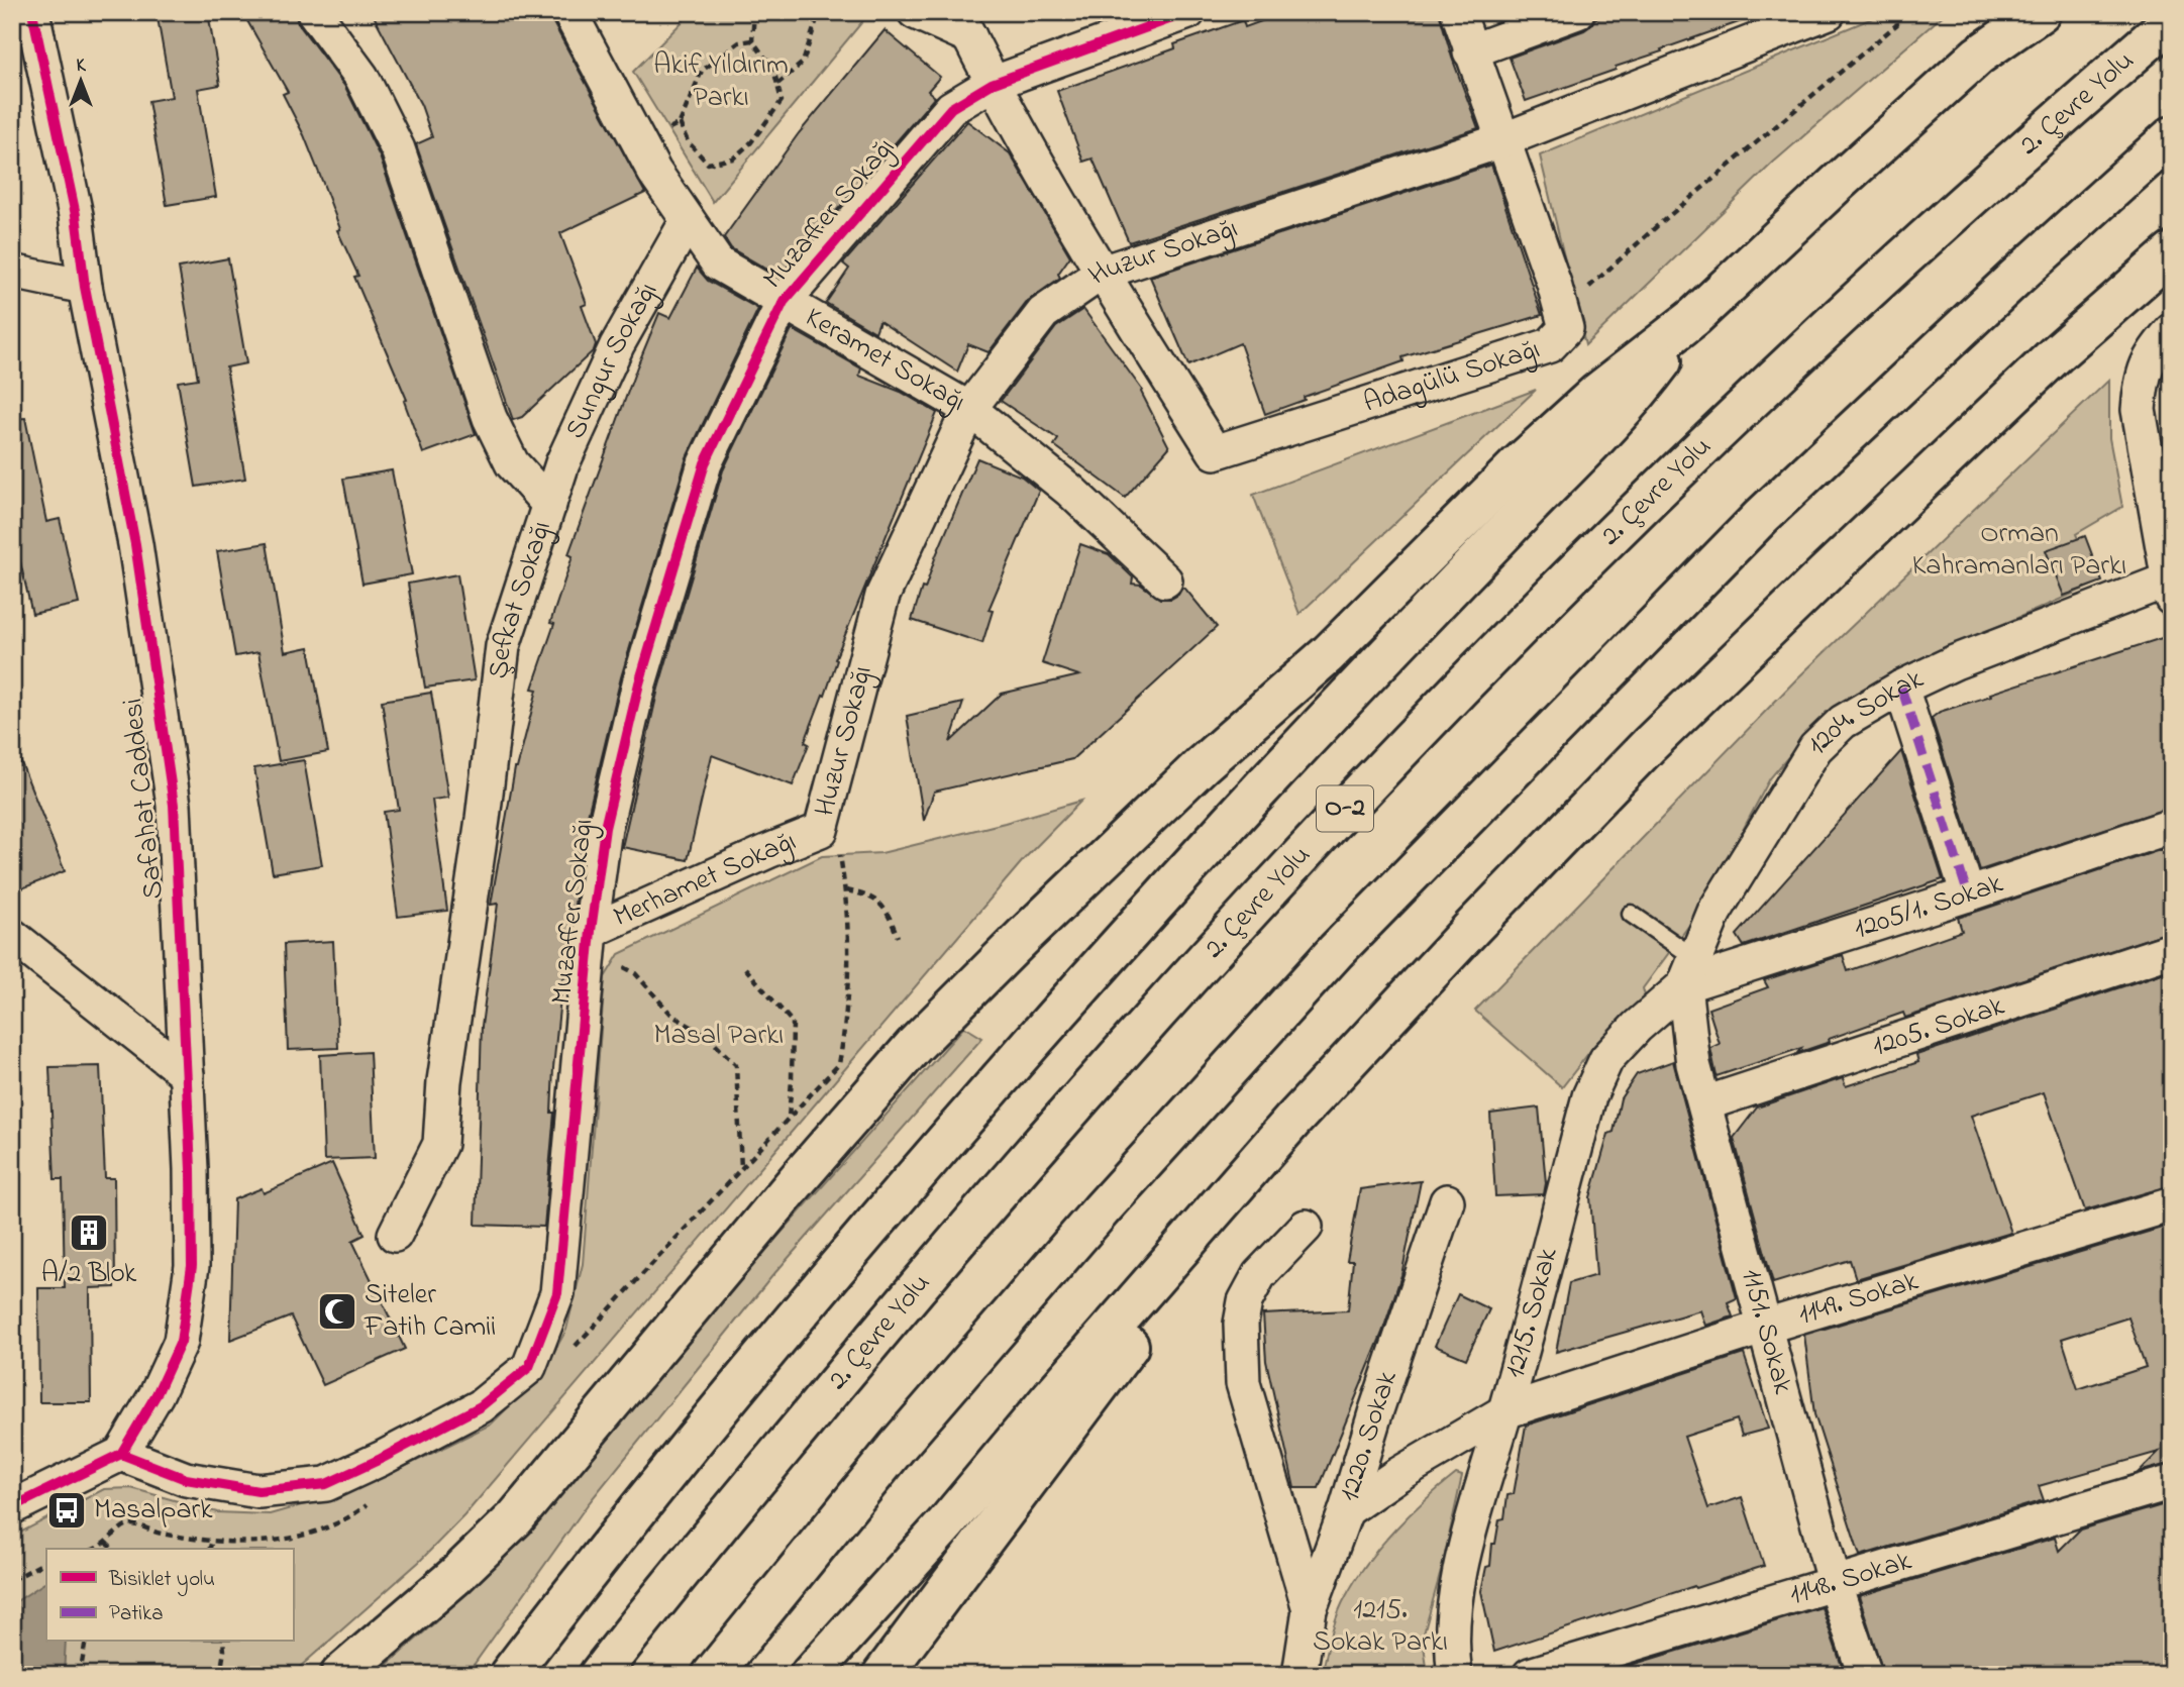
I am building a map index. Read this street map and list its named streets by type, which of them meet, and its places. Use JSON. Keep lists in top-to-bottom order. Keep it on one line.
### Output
{"streets":{"highway":["2. Çevre Yolu","O-2"],"street":["Muzaffer Sokağı","Huzur Sokağı","Sungur Sokağı","Keramet Sokağı","Adagülü Sokağı","Şefkat Sokağı","1204. Sokak","Safahat Caddesi","Merhamet Sokağı","1205/1. Sokak","1205. Sokak","1149. Sokak","1215. Sokak","1151. Sokak","1220. Sokak","1148. Sokak"]},"crossings":[["Muzaffer Sokağı","Keramet Sokağı"],["Muzaffer Sokağı","Safahat Caddesi"],["Muzaffer Sokağı","Merhamet Sokağı"],["Huzur Sokağı","Keramet Sokağı"],["Huzur Sokağı","Adagülü Sokağı"],["Huzur Sokağı","Merhamet Sokağı"],["Sungur Sokağı","Keramet Sokağı"],["Sungur Sokağı","Şefkat Sokağı"],["1204. Sokak","1205/1. Sokak"],["1204. Sokak","1215. Sokak"],["1204. Sokak","1151. Sokak"],["1205/1. Sokak","1215. Sokak"],["1205/1. Sokak","1151. Sokak"],["1205. Sokak","1151. Sokak"],["1149. Sokak","1215. Sokak"],["1149. Sokak","1151. Sokak"],["1149. Sokak","1220. Sokak"],["1215. Sokak","1151. Sokak"],["1151. Sokak","1148. Sokak"]],"parks":["Akif Yıldırım Parkı","Orman Kahramanları Parkı","Masal Parkı","1215. Sokak Parkı"],"places":{"building":["A/2 Blok"],"mosque":["Siteler Fatih Camii"],"bus stop":["Masalpark"]},"legend":["Bisiklet yolu","Patika"],"north":"top"}
